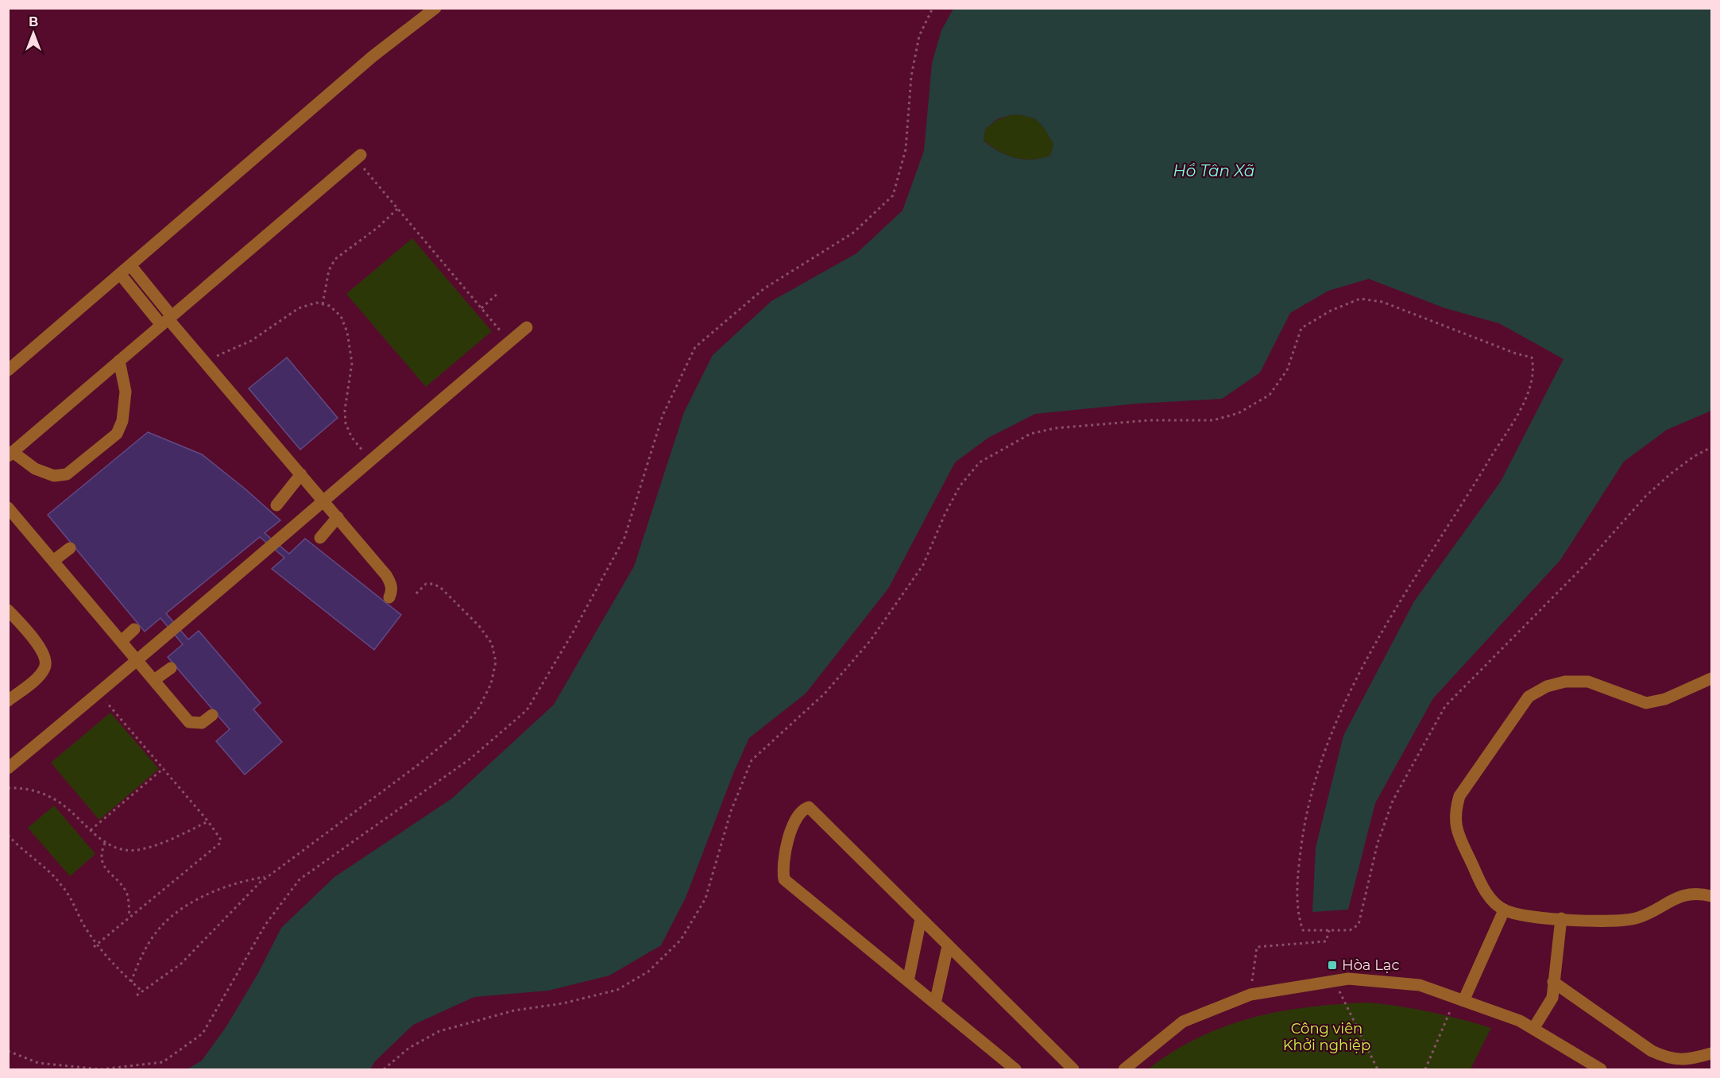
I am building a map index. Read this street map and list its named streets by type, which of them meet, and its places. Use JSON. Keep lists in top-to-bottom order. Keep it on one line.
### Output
{"water":["Hồ Tân Xã"],"parks":["Công viên Khởi nghiệp"],"places":{"transit":["Hòa Lạc"]},"north":"top"}
